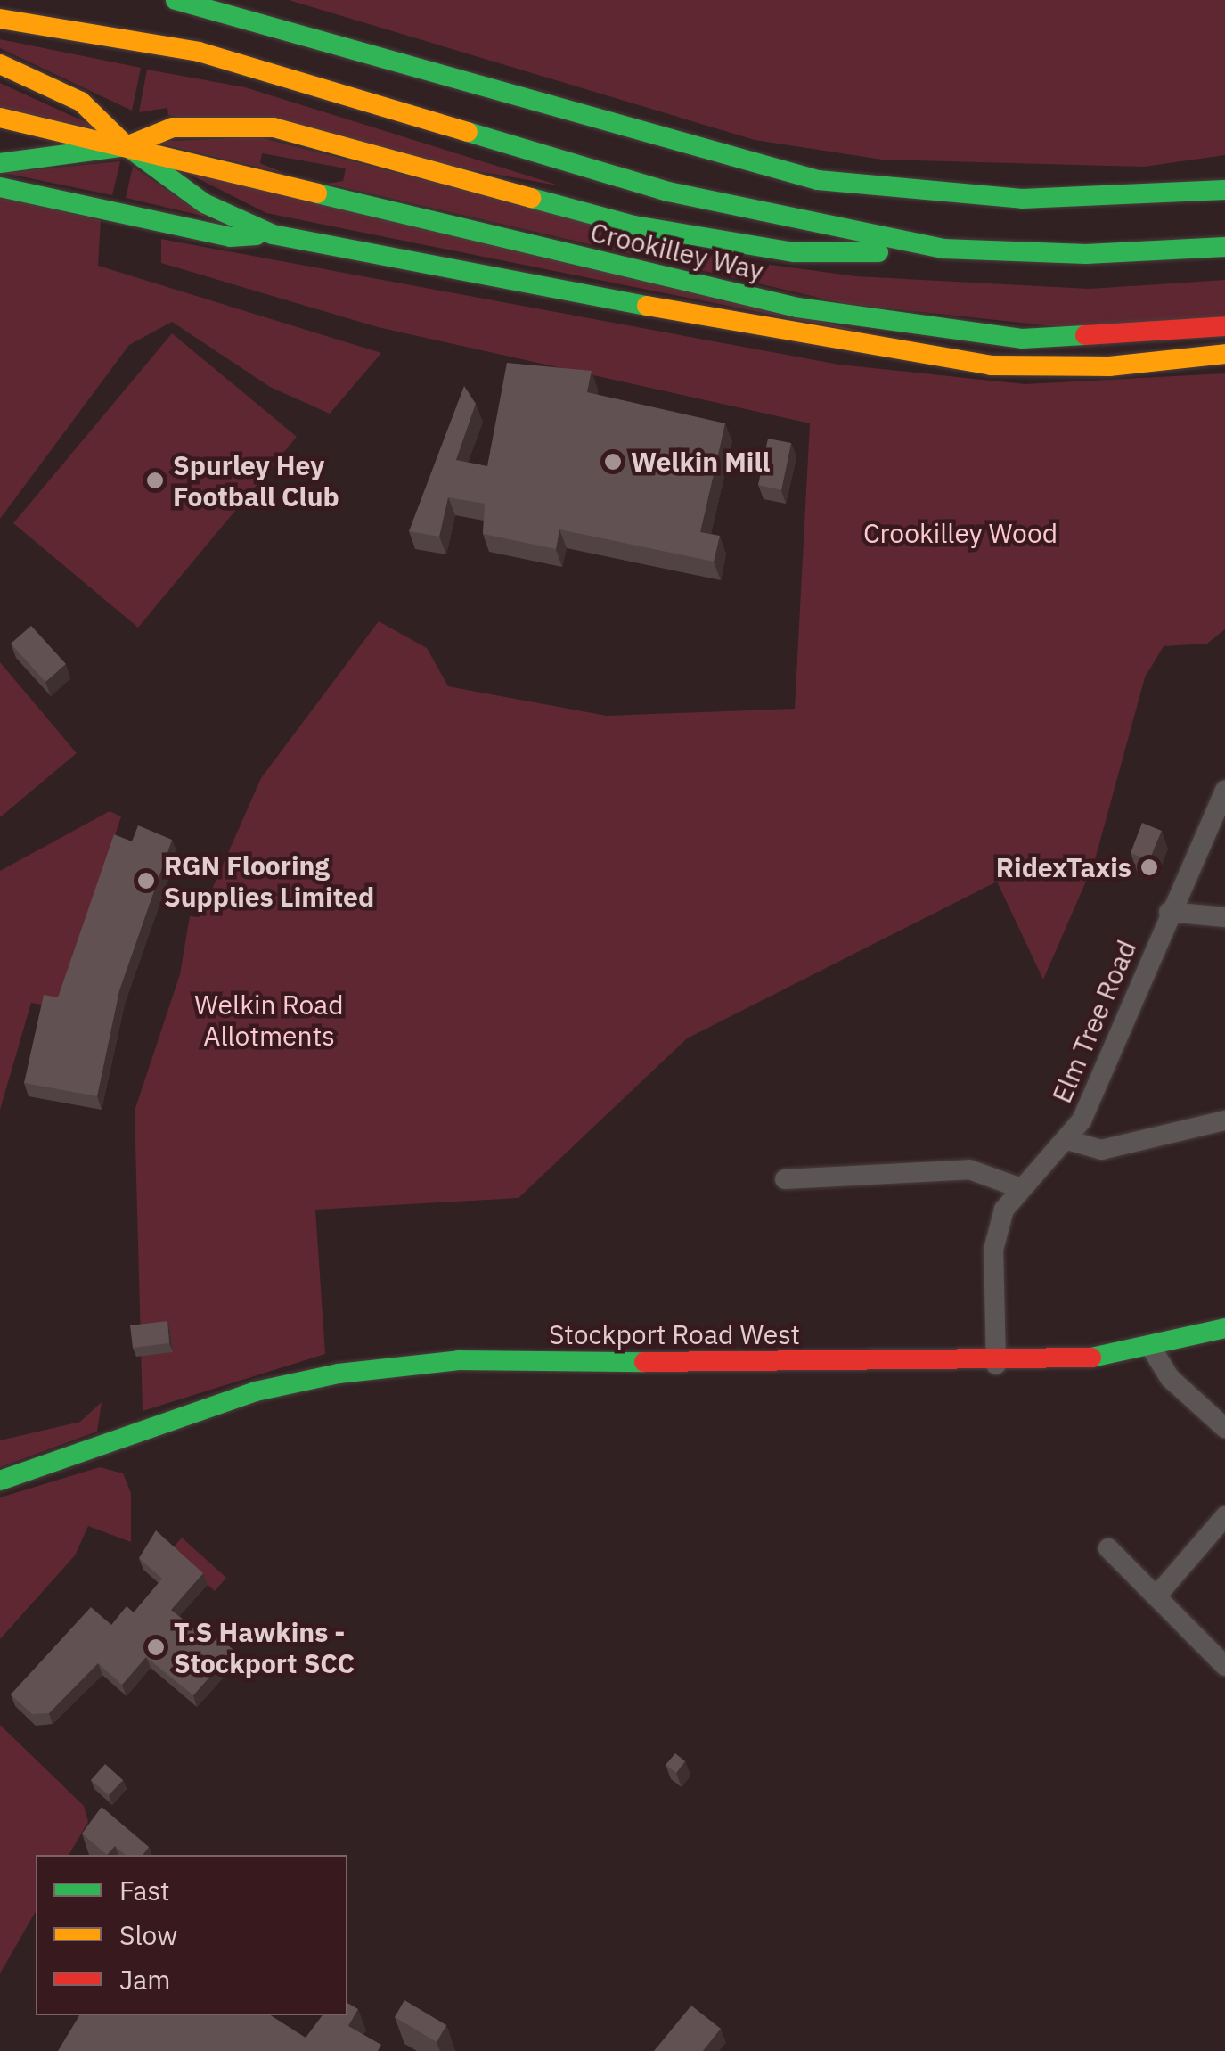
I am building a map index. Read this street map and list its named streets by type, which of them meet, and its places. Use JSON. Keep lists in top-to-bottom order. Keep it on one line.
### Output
{"streets":{"main road":["Crookilley Way","Stockport Road West"],"street":["Elm Tree Road"]},"crossings":[["Elm Tree Road","Stockport Road West"]],"parks":["Crookilley Wood","Welkin Road Allotments"],"places":["Welkin Mill","Spurley Hey Football Club","RidexTaxis","RGN Flooring Supplies Limited","T.S Hawkins - Stockport SCC"],"legend":["Fast","Slow","Jam"]}
